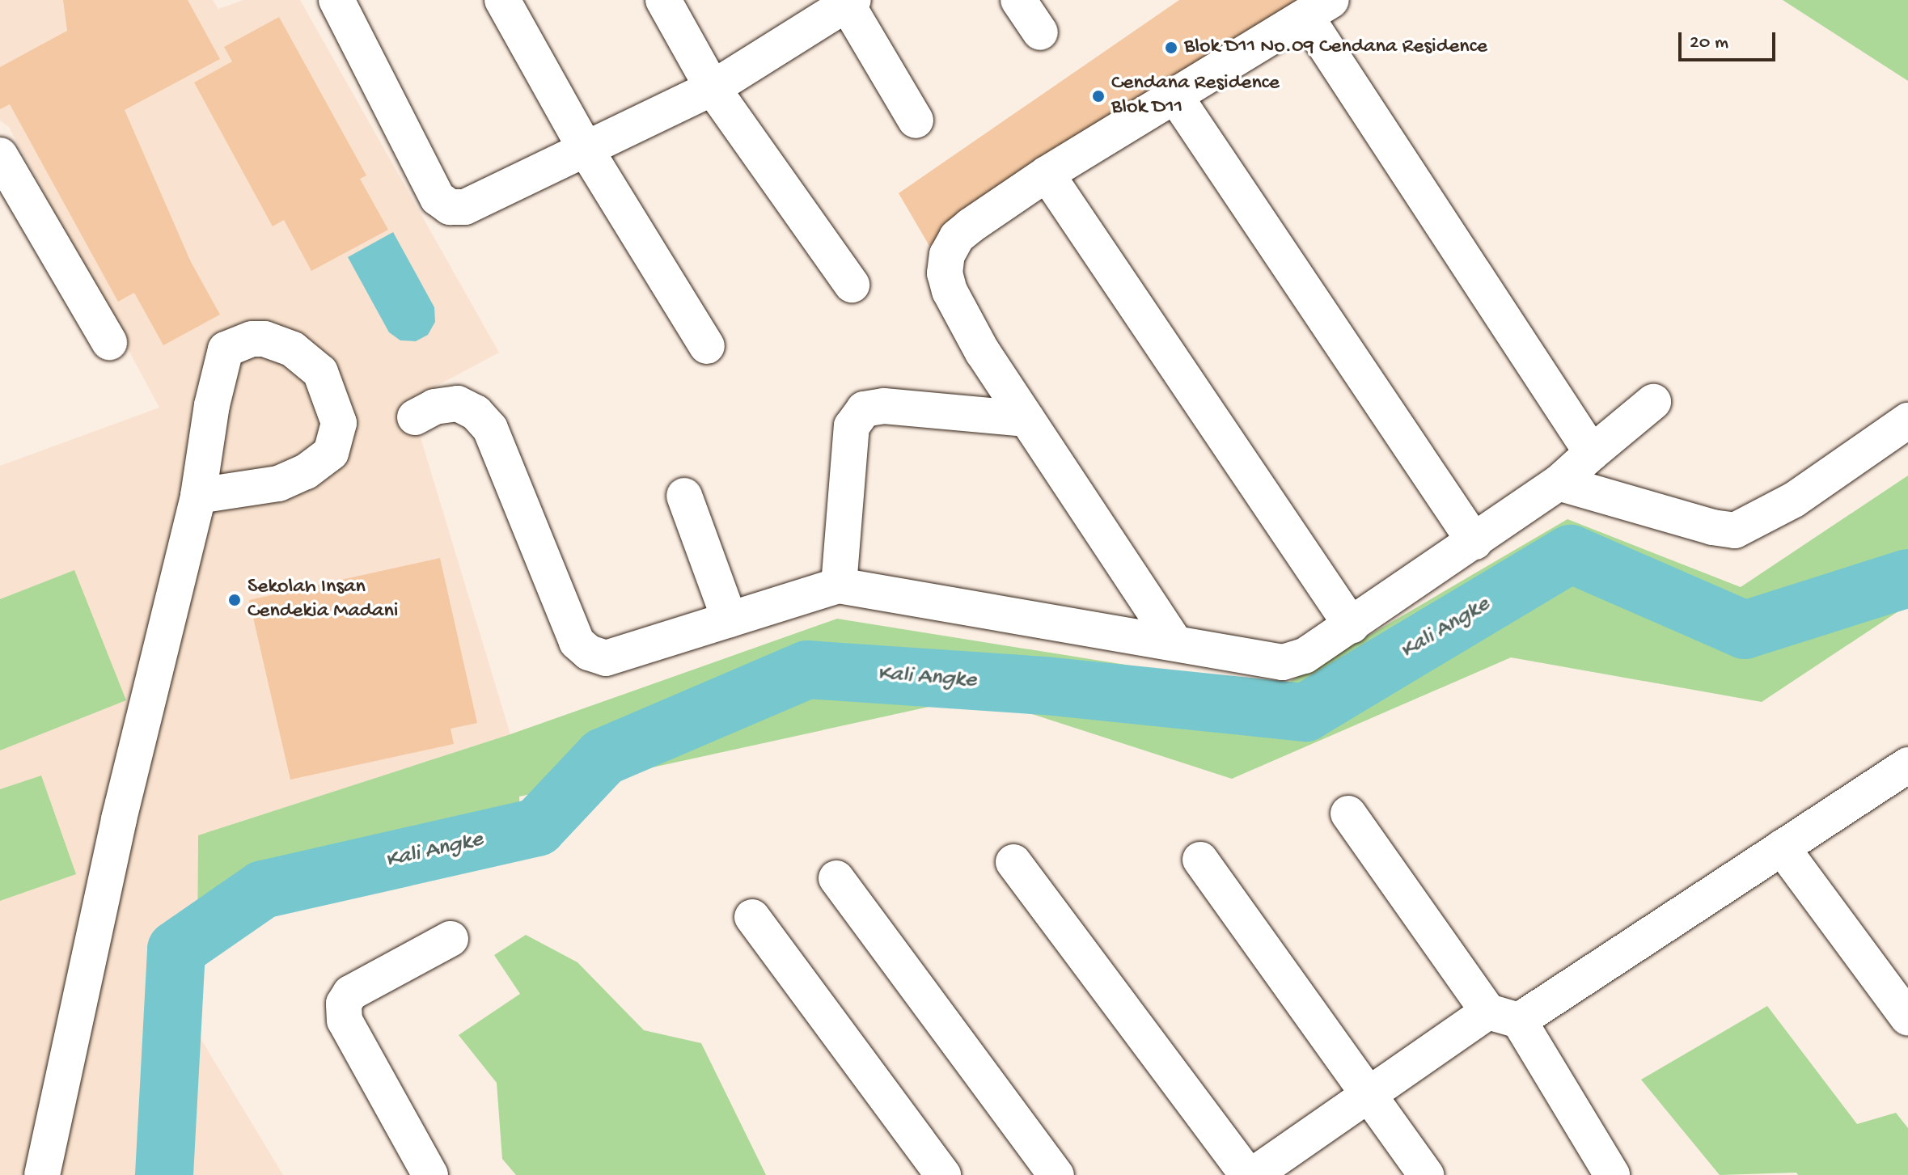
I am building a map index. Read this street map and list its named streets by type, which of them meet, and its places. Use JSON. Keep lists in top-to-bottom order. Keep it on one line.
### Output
{"water":["Kali Angke"],"places":["Blok D11 No.09 Cendana Residence","Cendana Residence Blok D11","Sekolah Insan Cendekia Madani"],"scale_bar":"20 m"}
